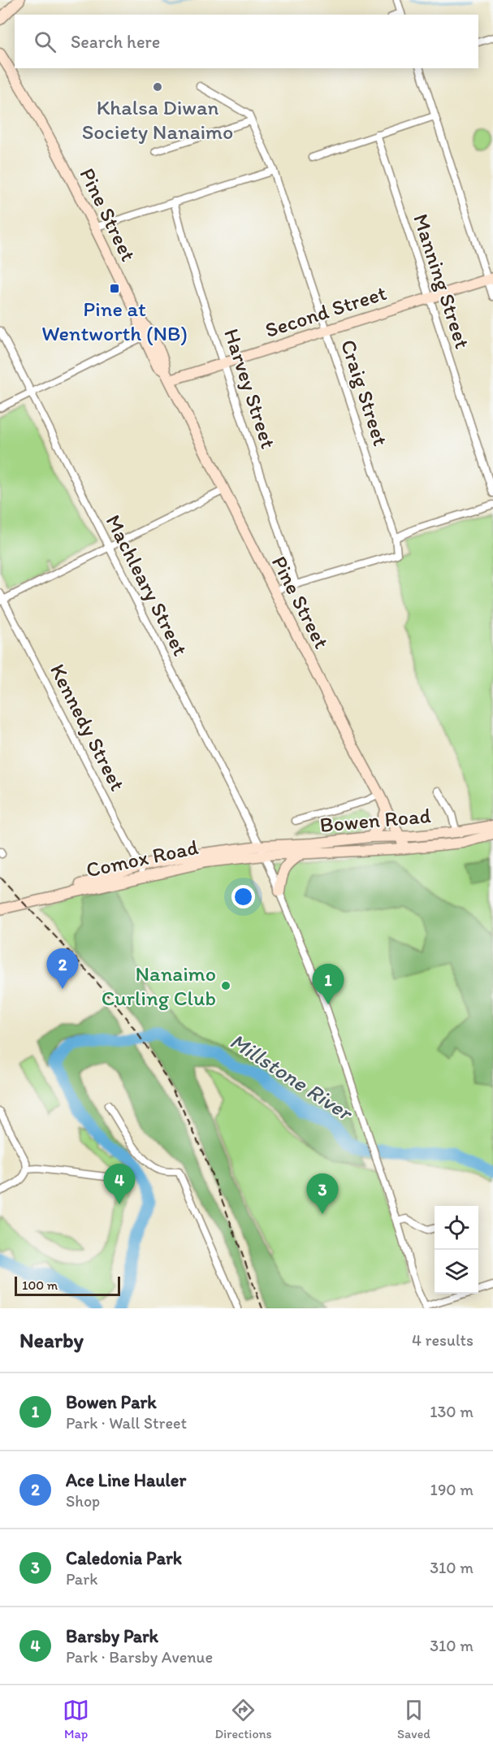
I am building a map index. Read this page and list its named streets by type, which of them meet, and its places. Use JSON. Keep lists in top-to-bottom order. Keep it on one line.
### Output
{"streets":{"street":["Pine Street","Manning Street","Second Street","Harvey Street","Craig Street","Machleary Street","Kennedy Street","Bowen Road","Comox Road"]},"crossings":[["Pine Street","Second Street"],["Pine Street","Bowen Road"],["Manning Street","Second Street"],["Second Street","Harvey Street"],["Second Street","Craig Street"],["Machleary Street","Bowen Road"],["Machleary Street","Comox Road"],["Kennedy Street","Comox Road"],["Bowen Road","Comox Road"]],"water":["Millstone River"],"places":{"other":["Khalsa Diwan Society Nanaimo","Nanaimo Curling Club"],"transit":["Pine at Wentworth (NB)"]},"scale_bar":"100 m","page":{"search":"Search here","pins":["2","1","4","3"],"scale":"100 m","heading":["Nearby","4 results"],"list":[{"mark":"1","name":"Bowen Park","note":"Park · Wall Street","value":"130 m"},{"mark":"2","name":"Ace Line Hauler","note":"Shop","value":"190 m"},{"mark":"3","name":"Caledonia Park","note":"Park","value":"310 m"},{"mark":"4","name":"Barsby Park","note":"Park · Barsby Avenue","value":"310 m"}],"nav":["Map","Directions","Saved"]}}
